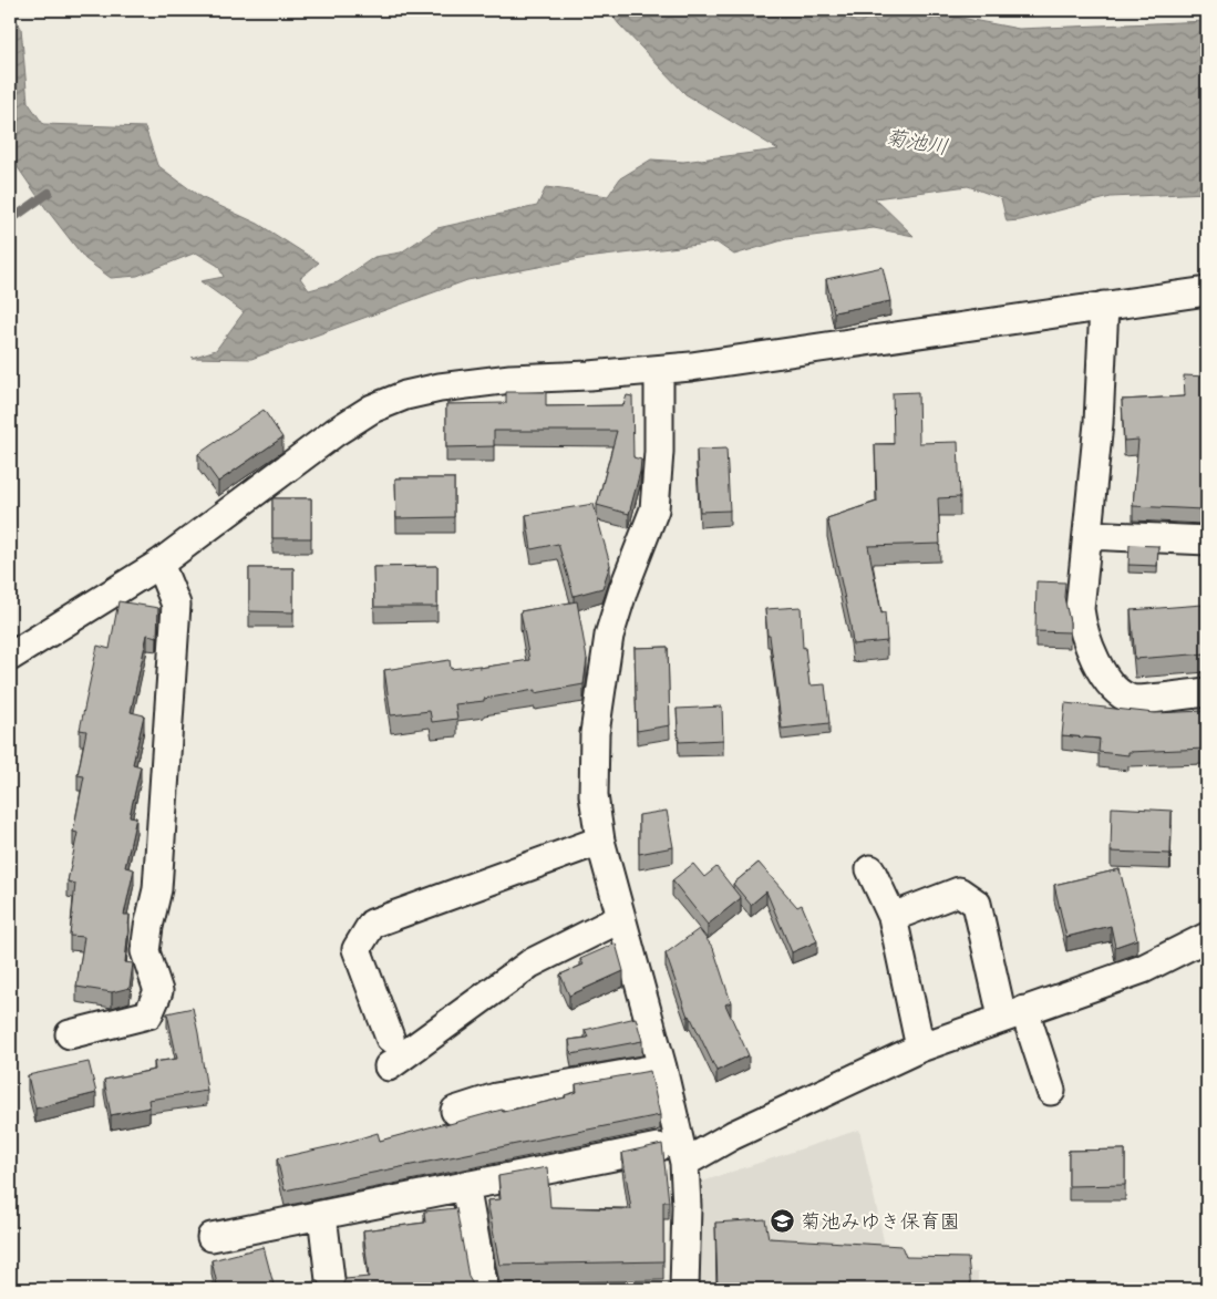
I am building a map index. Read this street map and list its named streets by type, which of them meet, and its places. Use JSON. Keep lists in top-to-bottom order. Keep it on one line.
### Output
{"water":["菊池川"],"places":{"school or university":["菊池みゆき保育園"]}}
